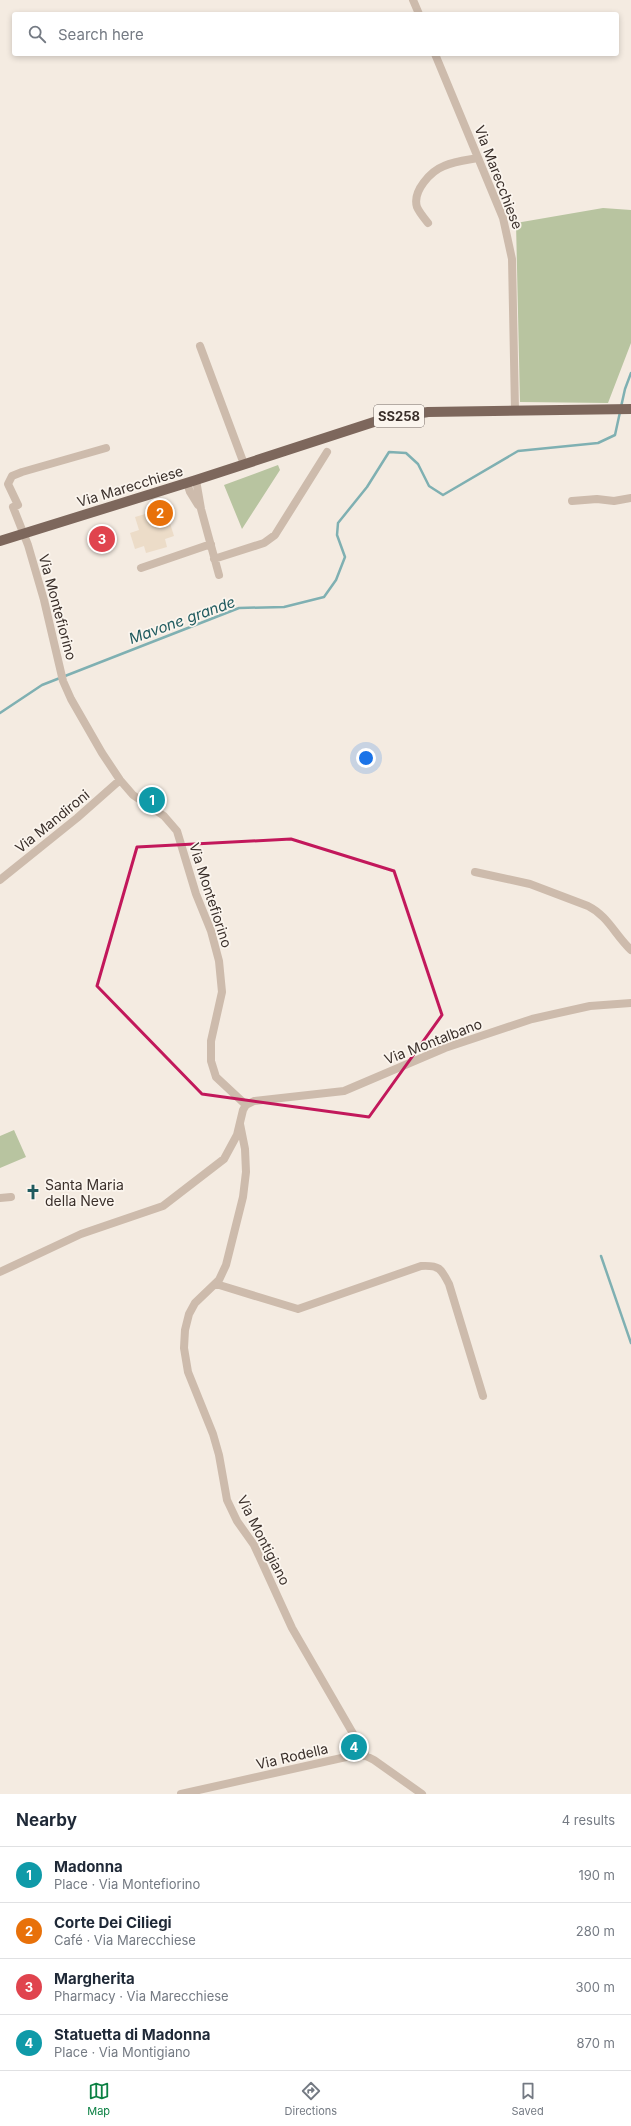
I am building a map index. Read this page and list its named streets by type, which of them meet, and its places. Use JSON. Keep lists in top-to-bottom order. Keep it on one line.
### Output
{"streets":{"main road":["Via Marecchiese","SS258"],"street":["Via Montefiorino","Via Mandironi","Via Montalbano","Via Montigiano","Via Rodella"]},"crossings":[["Via Marecchiese","Via Montefiorino"],["Via Montefiorino","Via Mandironi"],["Via Montefiorino","Via Montalbano"],["Via Montigiano","Via Rodella"]],"water":["Mavone grande"],"places":{"church":["Santa Maria della Neve"]},"page":{"search":"Search here","pins":["2","3","1","4"],"heading":["Nearby","4 results"],"list":[{"mark":"1","name":"Madonna","note":"Place · Via Montefiorino","value":"190 m"},{"mark":"2","name":"Corte Dei Ciliegi","note":"Café · Via Marecchiese","value":"280 m"},{"mark":"3","name":"Margherita","note":"Pharmacy · Via Marecchiese","value":"300 m"},{"mark":"4","name":"Statuetta di Madonna","note":"Place · Via Montigiano","value":"870 m"}],"nav":["Map","Directions","Saved"]}}
